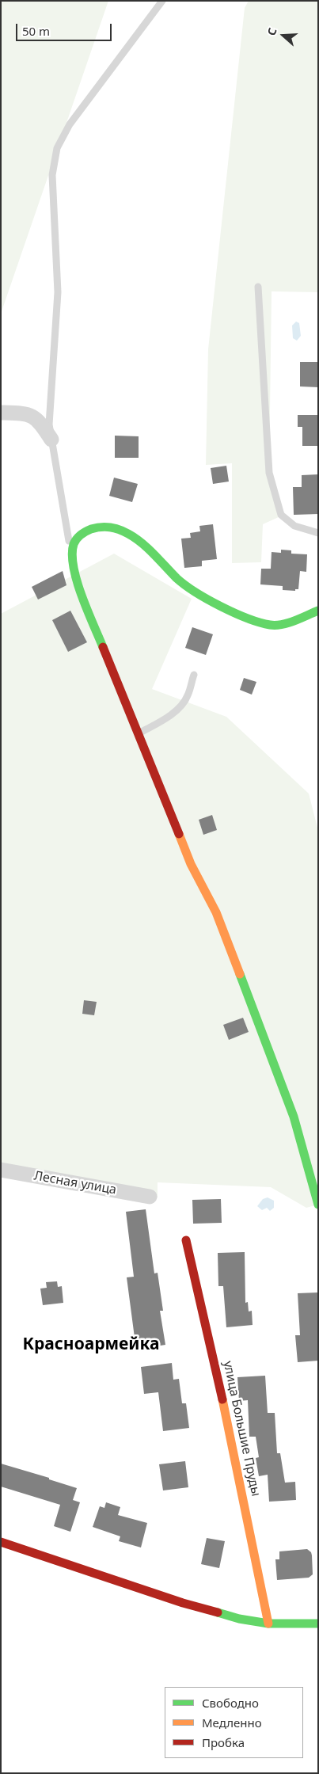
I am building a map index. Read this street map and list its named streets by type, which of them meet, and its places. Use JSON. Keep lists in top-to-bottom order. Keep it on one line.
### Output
{"streets":{"street":["Лесная улица","улица Большие Пруды"]},"districts":["Красноармейка"],"legend":["Свободно","Медленно","Пробка"],"scale_bar":"50 m","north":"left"}
